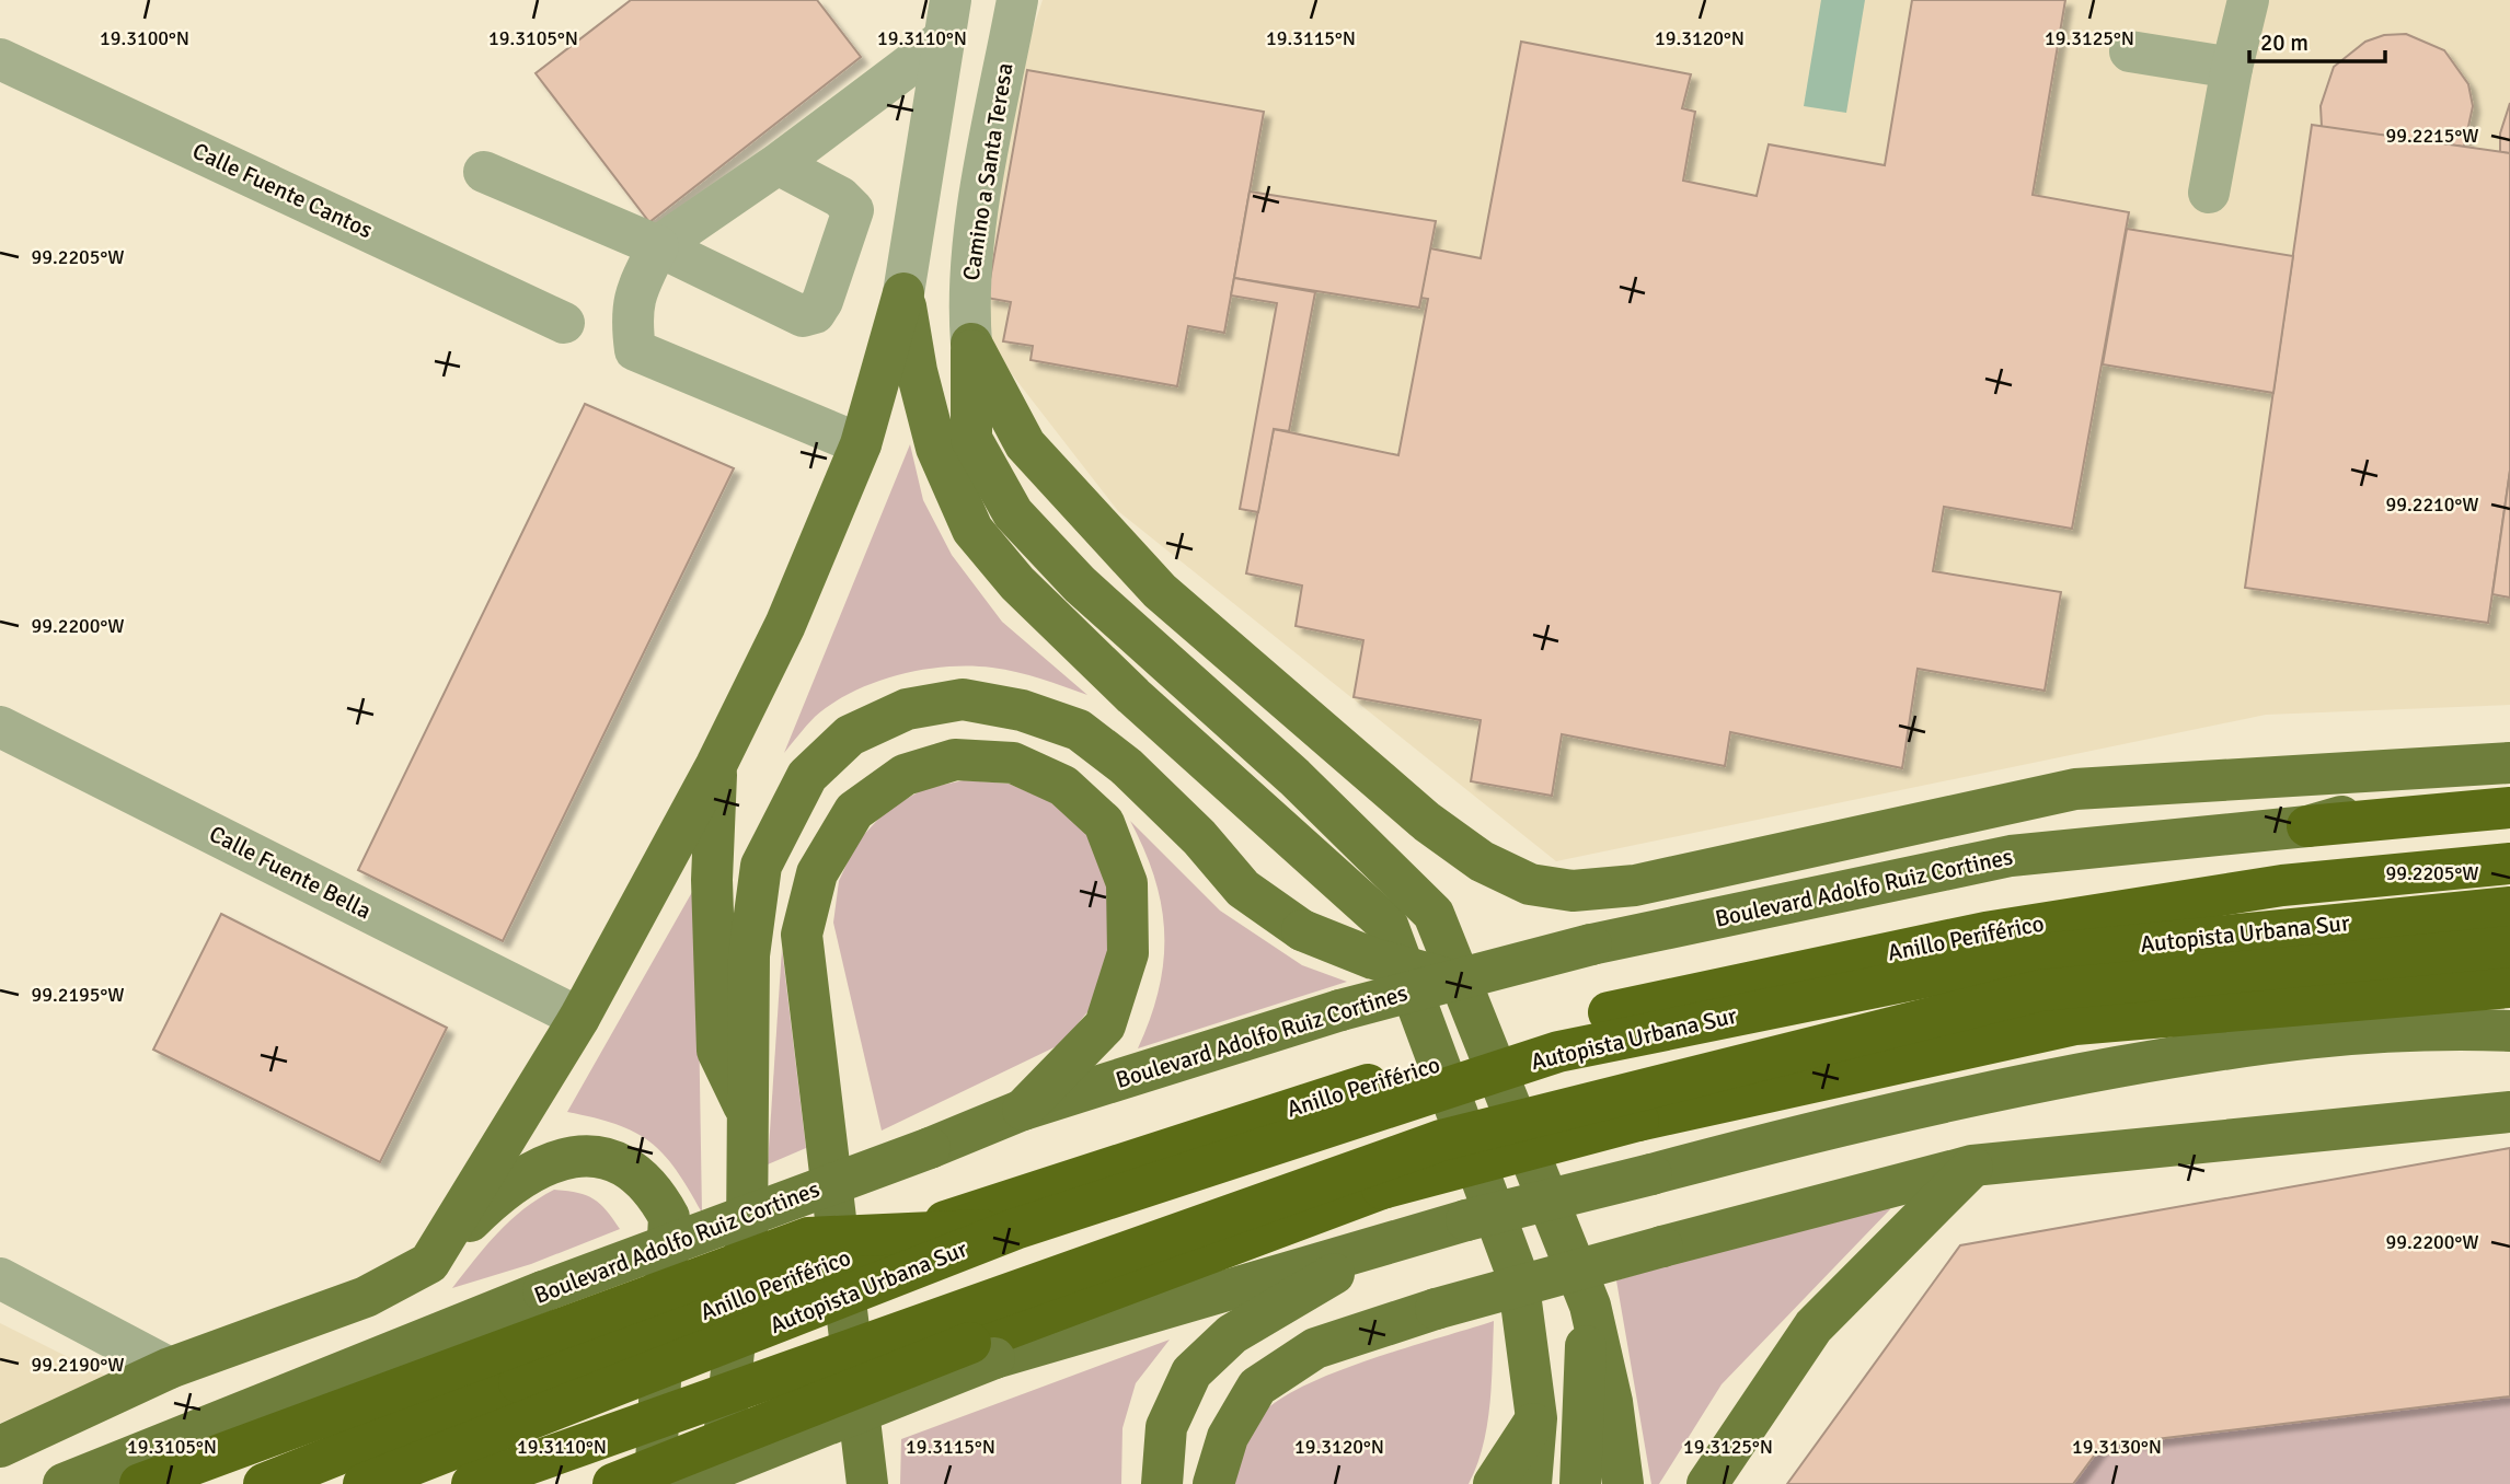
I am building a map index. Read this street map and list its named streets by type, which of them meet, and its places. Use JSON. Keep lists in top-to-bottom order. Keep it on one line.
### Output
{"streets":{"highway":["Autopista Urbana Sur","Anillo Periférico"],"main road":["Boulevard Adolfo Ruiz Cortines"],"street":["Camino a Santa Teresa","Calle Fuente Cantos","Calle Fuente Bella"]},"scale_bar":"20 m","coordinates":["19.3100°N","19.3105°N","19.3110°N","19.3120°N","19.3125°N","19.3115°N","99.2215°W","99.2205°W","99.2210°W","99.2200°W","99.2195°W","99.2190°W","19.3130°N"]}
